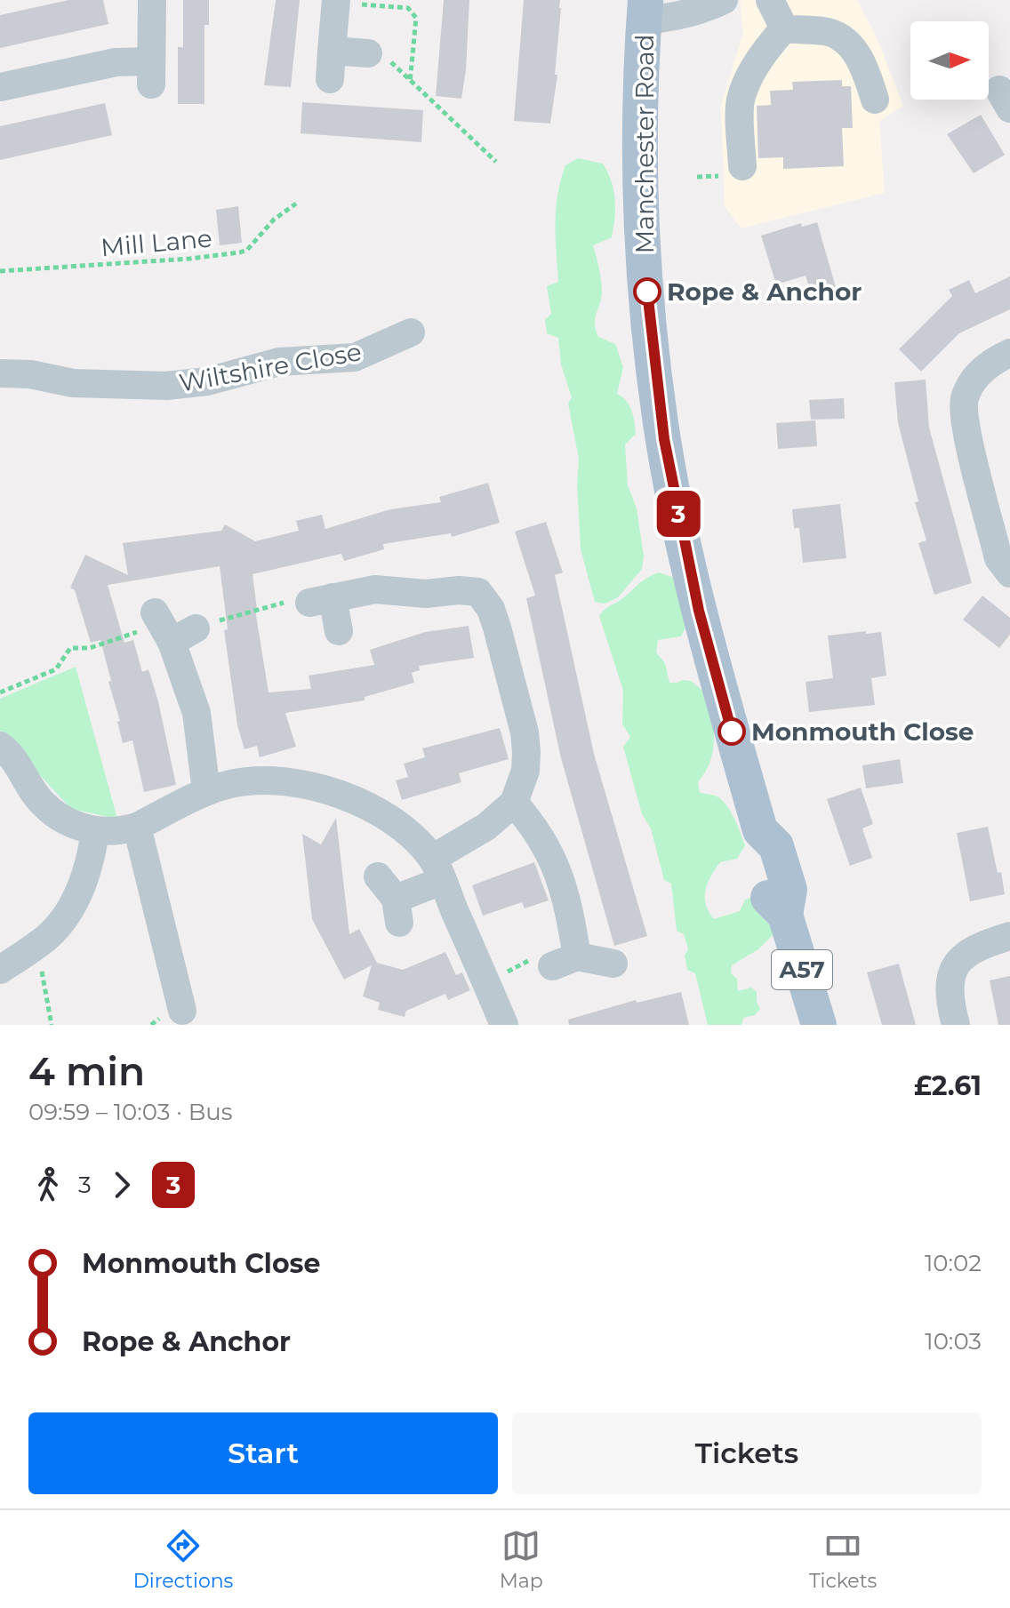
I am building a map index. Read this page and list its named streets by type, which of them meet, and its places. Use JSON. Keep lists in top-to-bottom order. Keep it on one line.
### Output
{"streets":{"main road":["Manchester Road","A57"],"street":["Wiltshire Close"],"path":["Mill Lane"]},"places":["Rope & Anchor","Monmouth Close"],"lines":["bus line 3"],"north":"right","page":{"on_map":"3","heading":["4 min","09:59 – 10:03 · Bus","£2.61"],"legs":["3","3"],"list":[{"name":"Monmouth Close","value":"10:02"},{"name":"Rope & Anchor","value":"10:03"}],"buttons":["Start","Tickets"],"tabs":["Directions","Map","Tickets"]}}
